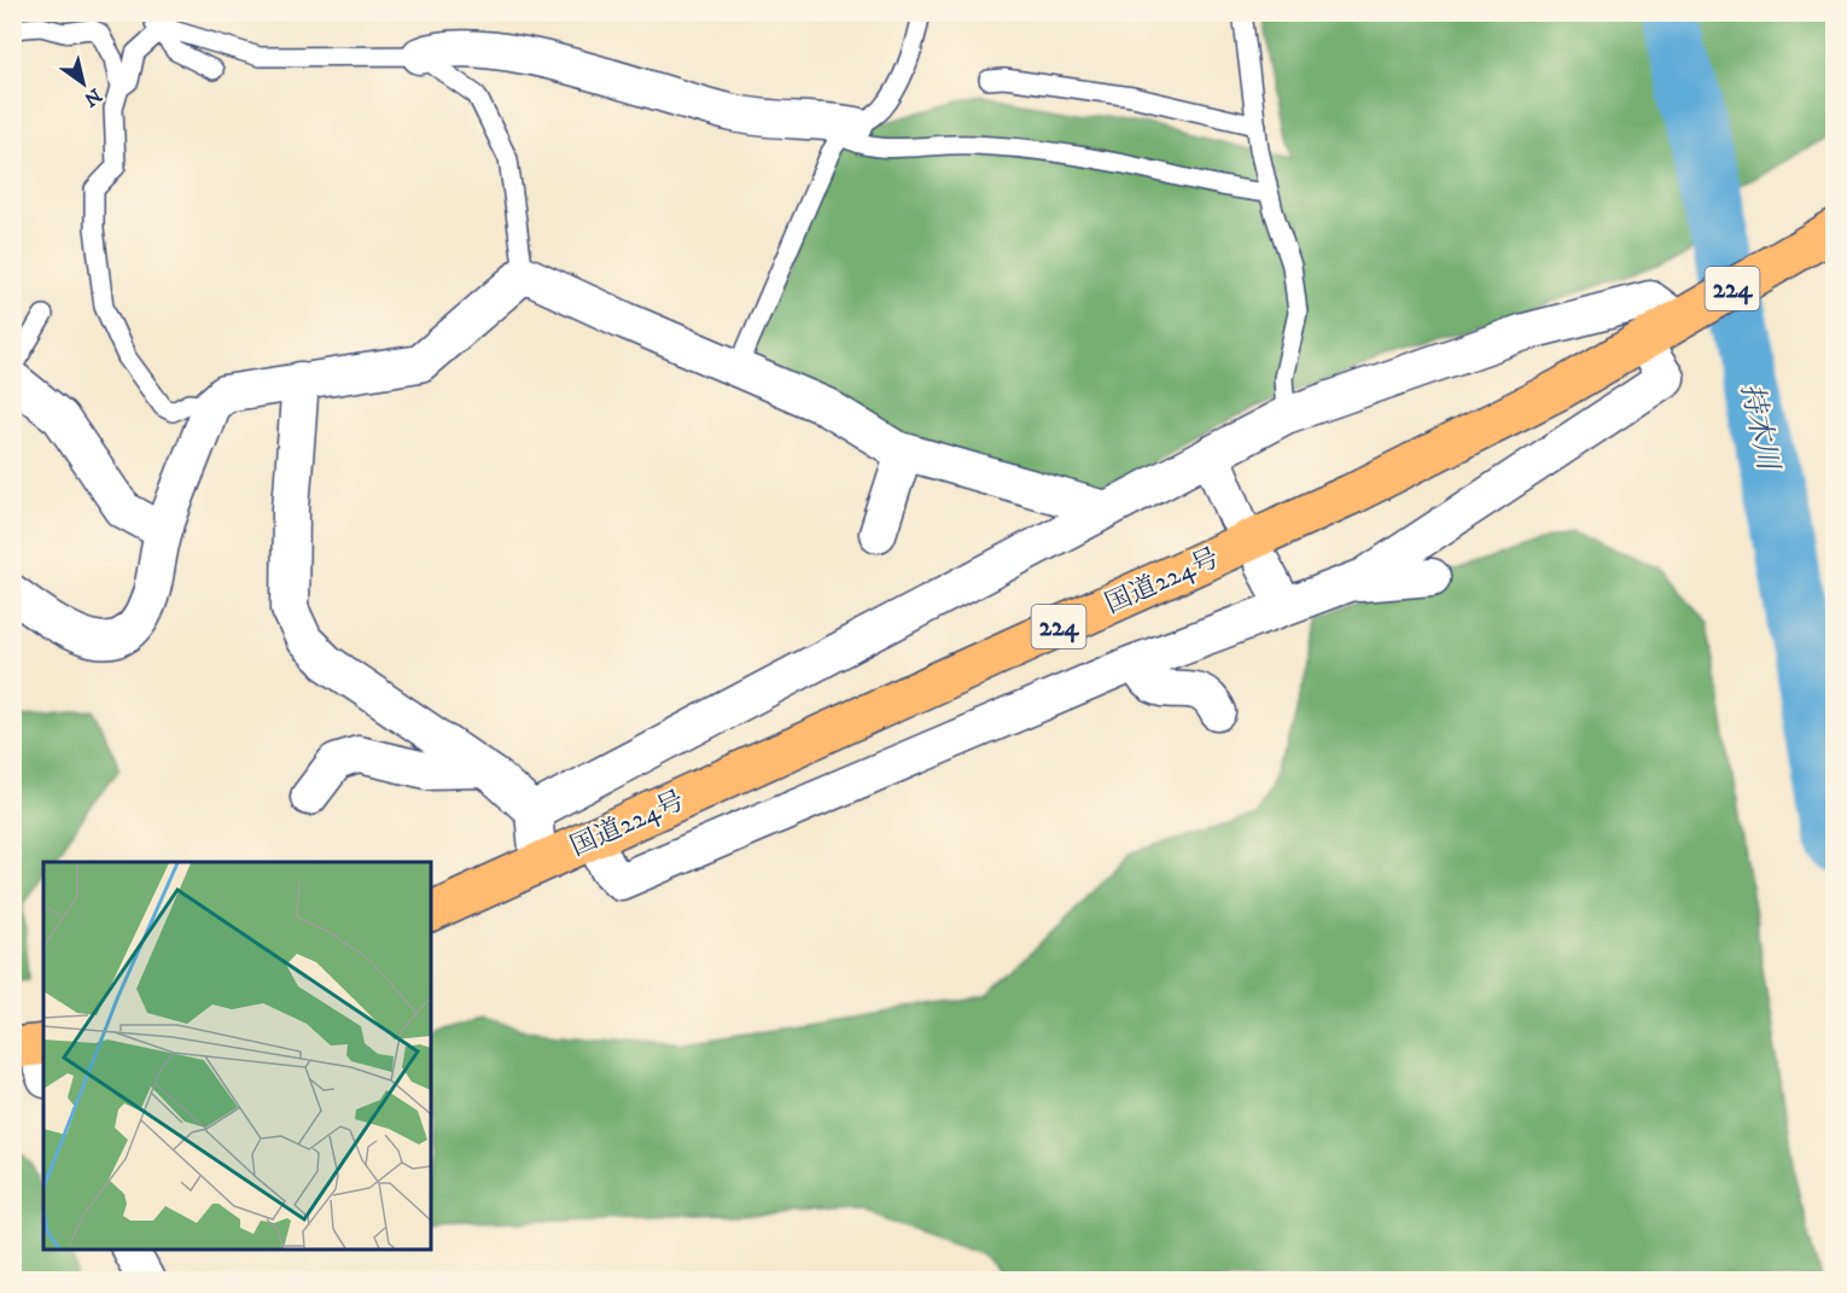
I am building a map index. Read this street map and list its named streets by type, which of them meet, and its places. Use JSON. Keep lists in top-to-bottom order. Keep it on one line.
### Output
{"streets":{"highway":["224","国道224号"]},"water":["持木川"],"north":"bottom right"}
